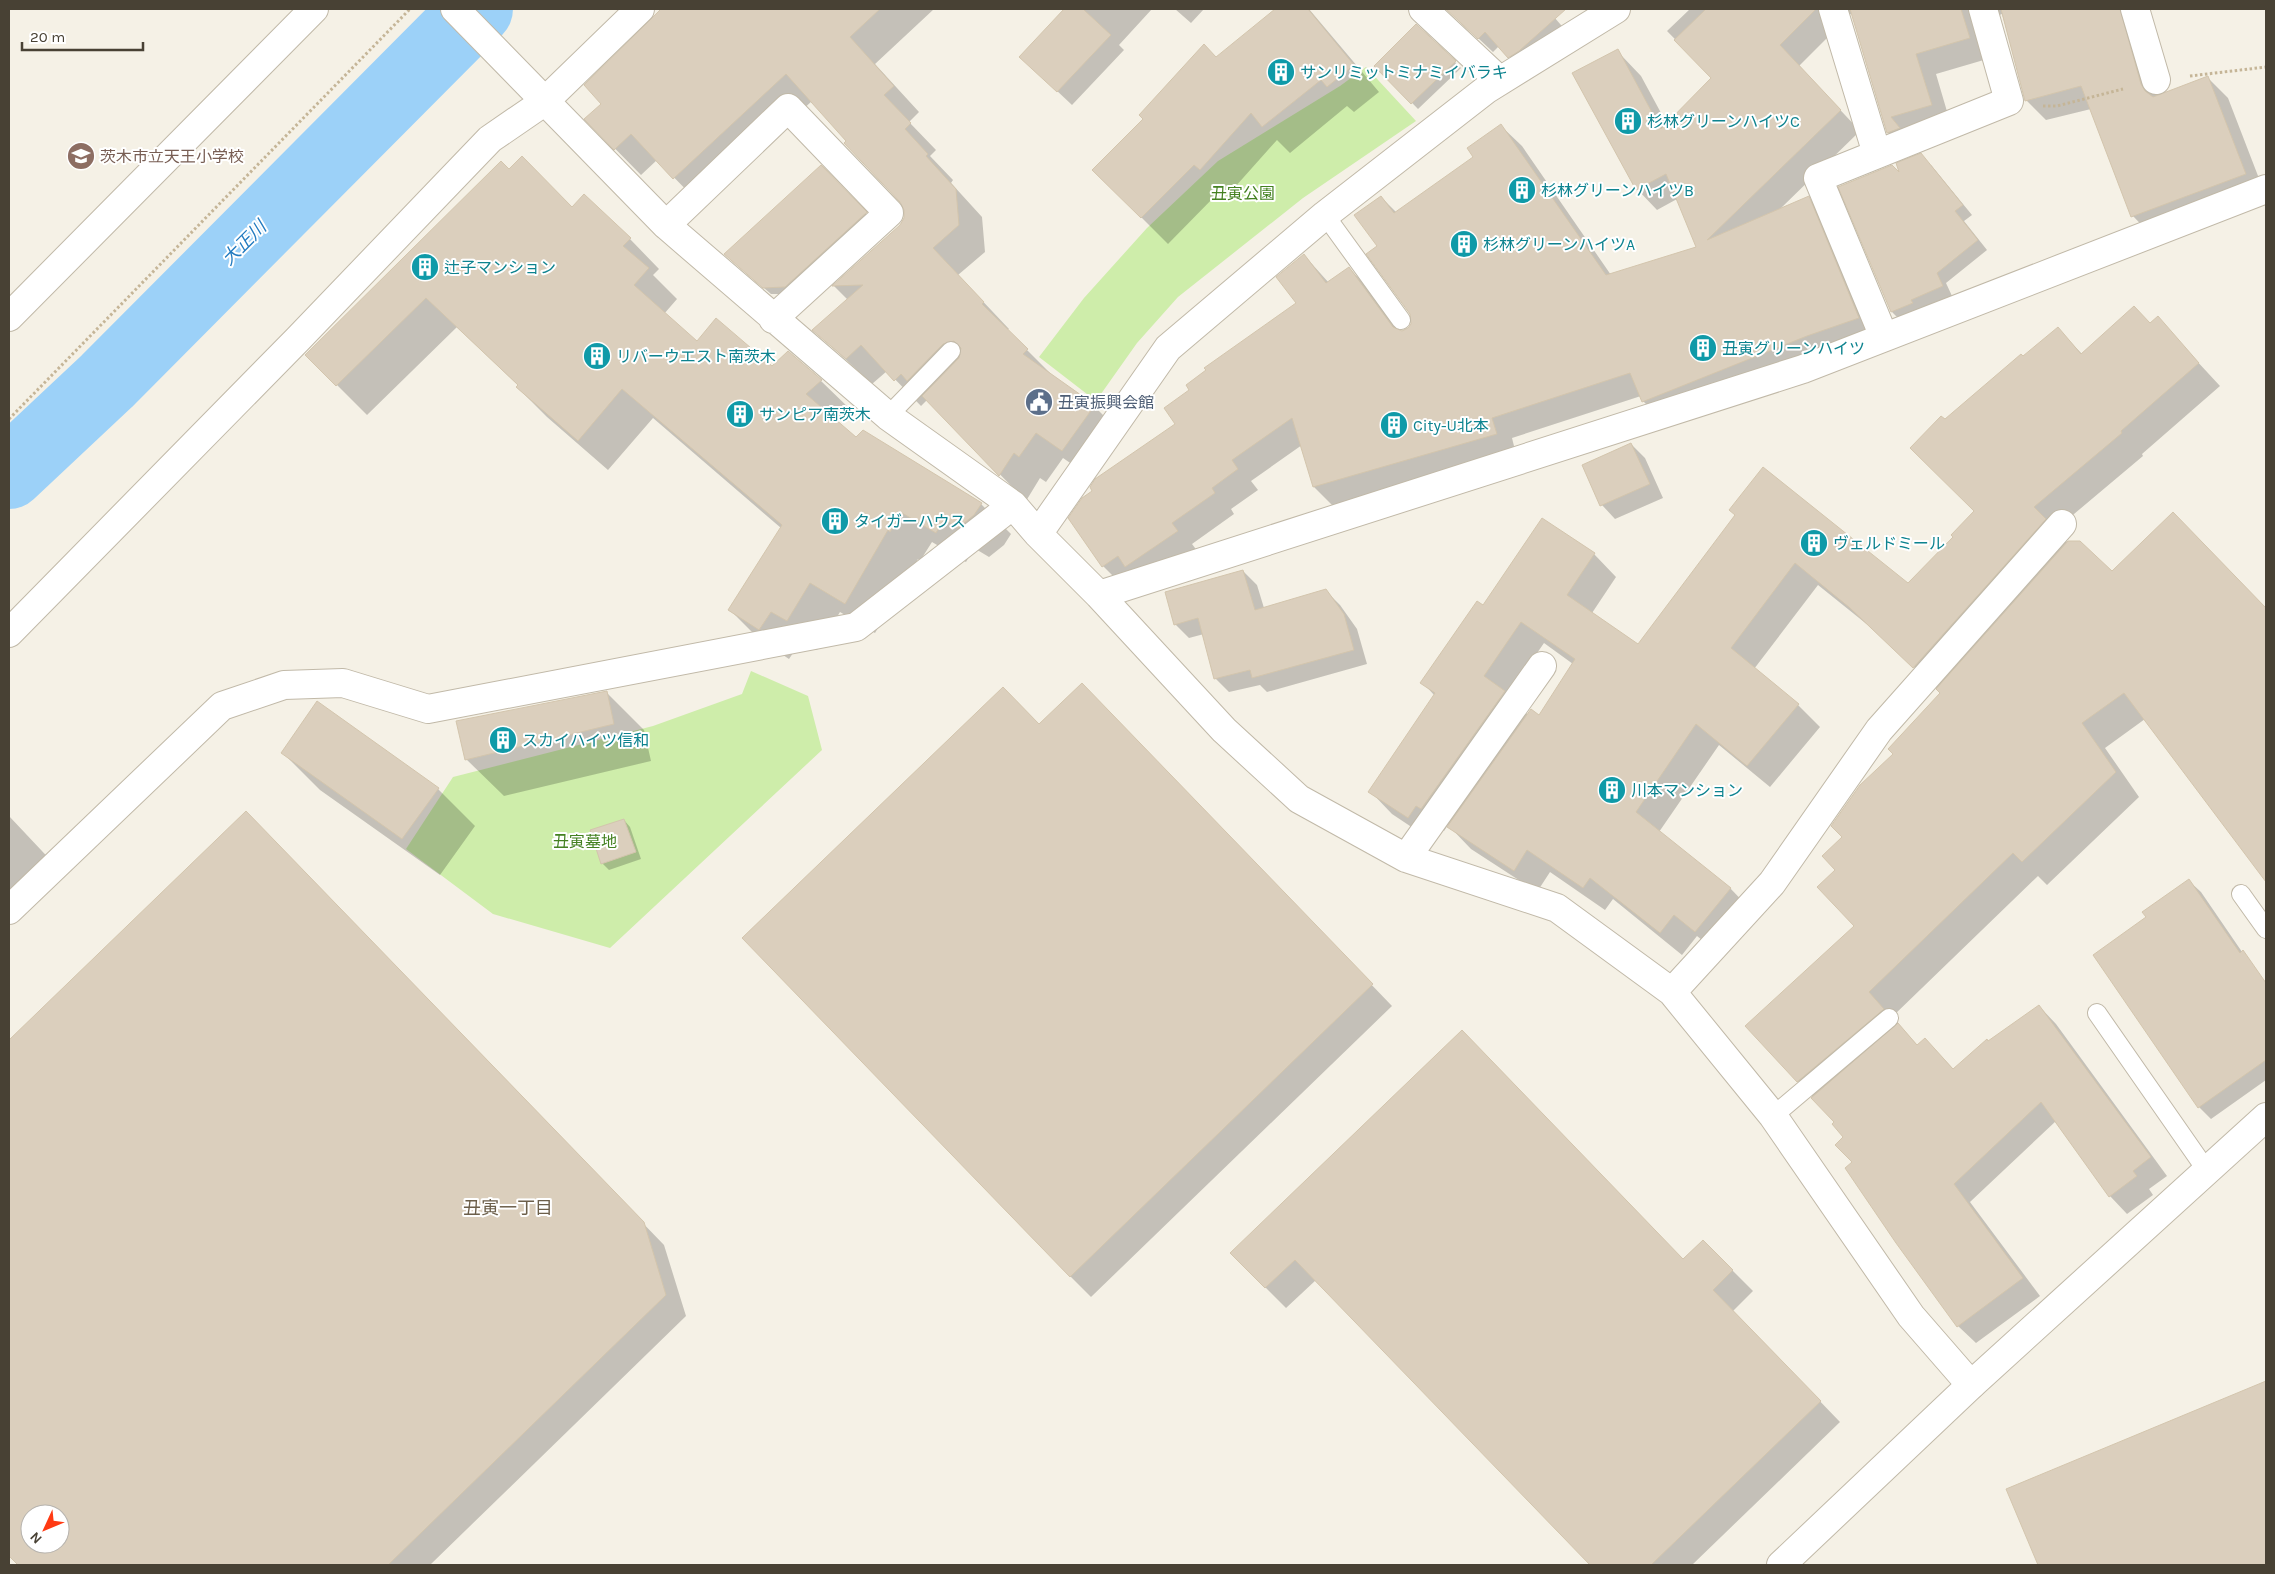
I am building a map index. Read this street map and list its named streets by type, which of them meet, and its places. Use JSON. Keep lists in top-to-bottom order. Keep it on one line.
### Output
{"districts":["丑寅一丁目"],"water":["大正川"],"parks":["丑寅公園","丑寅墓地"],"places":{"building":["サンリミットミナミイバラキ","杉林グリーンハイツC","杉林グリーンハイツB","杉林グリーンハイツA","辻子マンション","丑寅グリーンハイツ","リバーウエスト南茨木","サンピア南茨木","City-U北本","タイガーハウス","ヴェルドミール","スカイハイツ信和","川本マンション"],"school or university":["茨木市立天王小学校"],"public building":["丑寅振興会館"]},"scale_bar":"20 m","north":"bottom left"}
